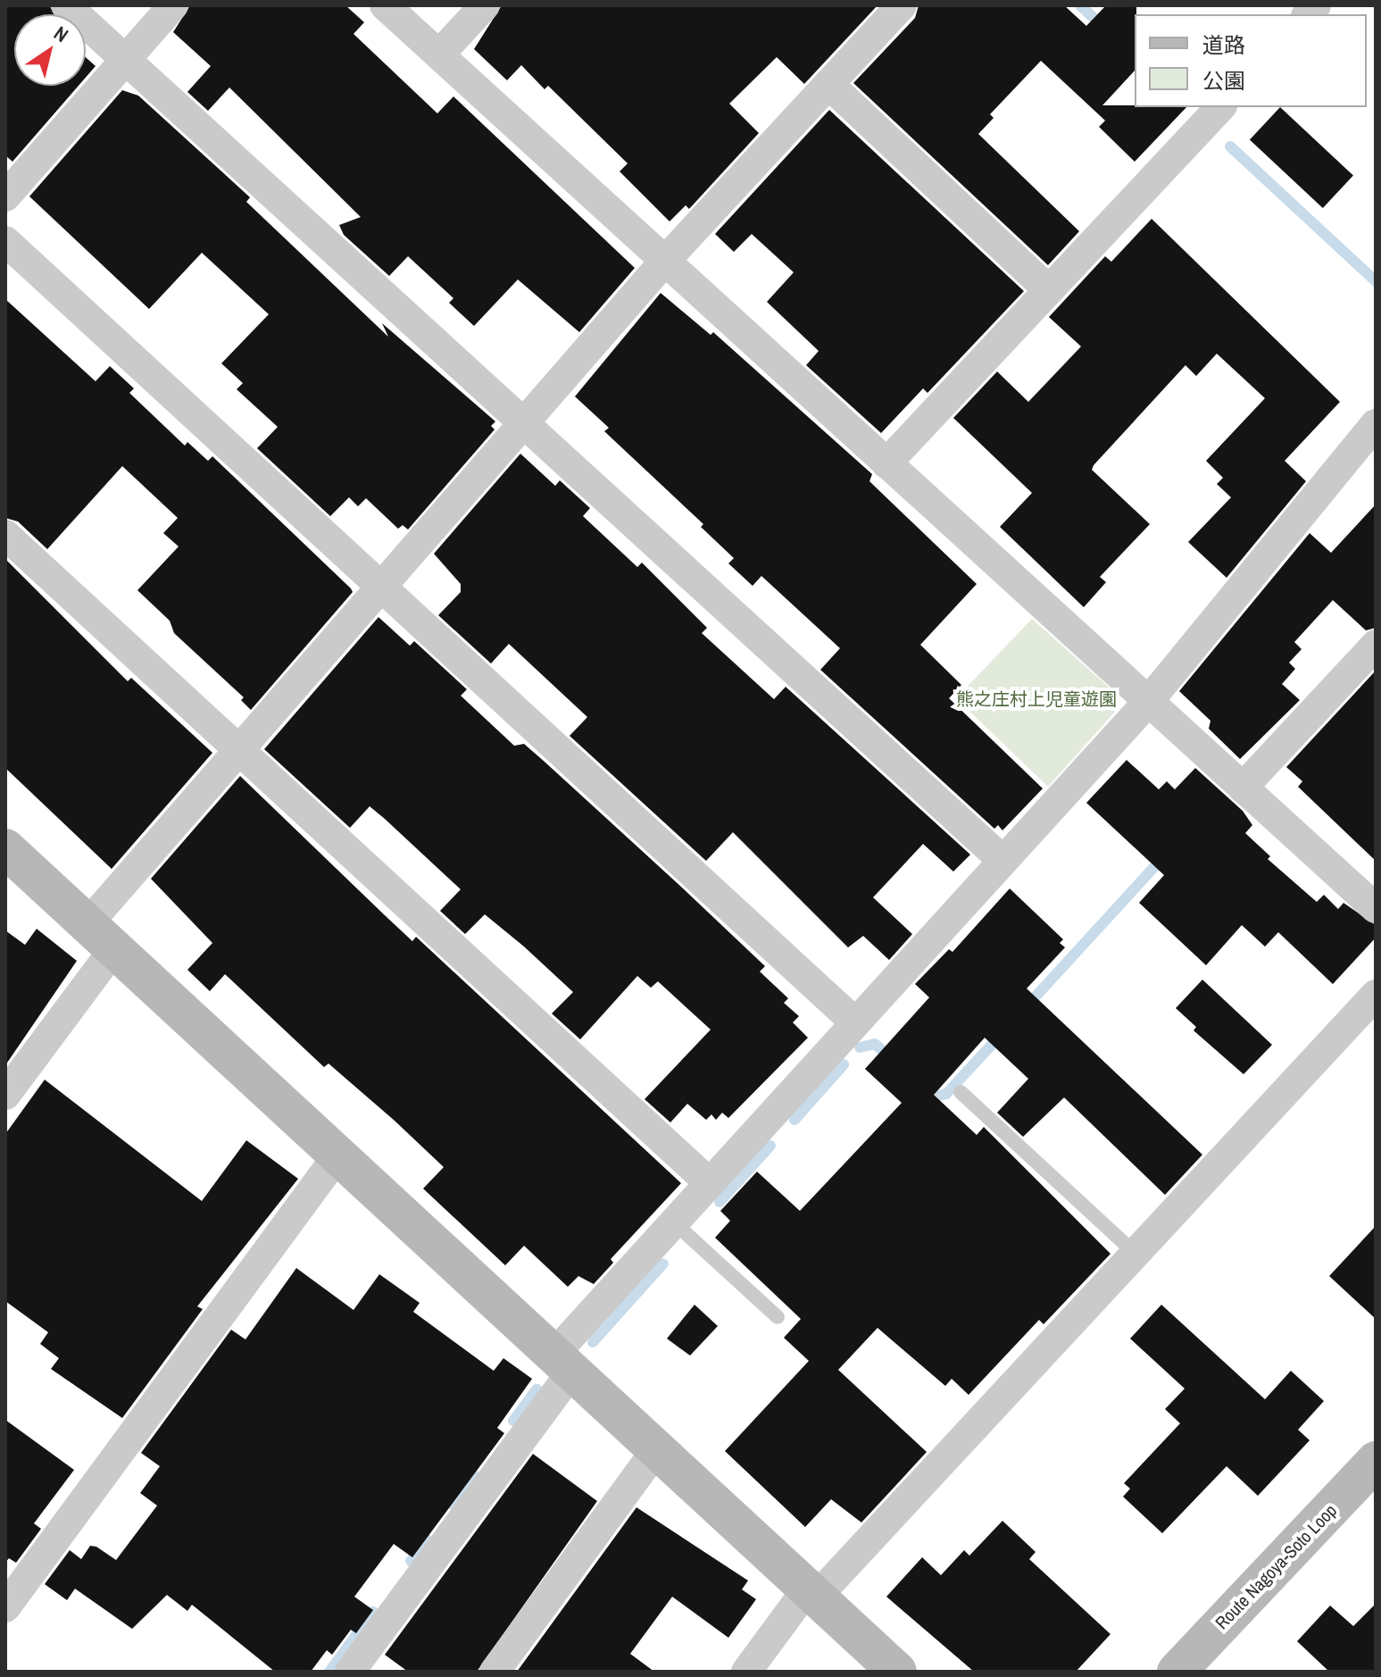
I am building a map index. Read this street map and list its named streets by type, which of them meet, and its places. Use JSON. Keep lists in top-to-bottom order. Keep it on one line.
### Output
{"streets":{"street":["Route Nagoya-Soto Loop"]},"parks":["熊之庄村上児童遊園"],"legend":["道路","公園"],"north":"top right"}
